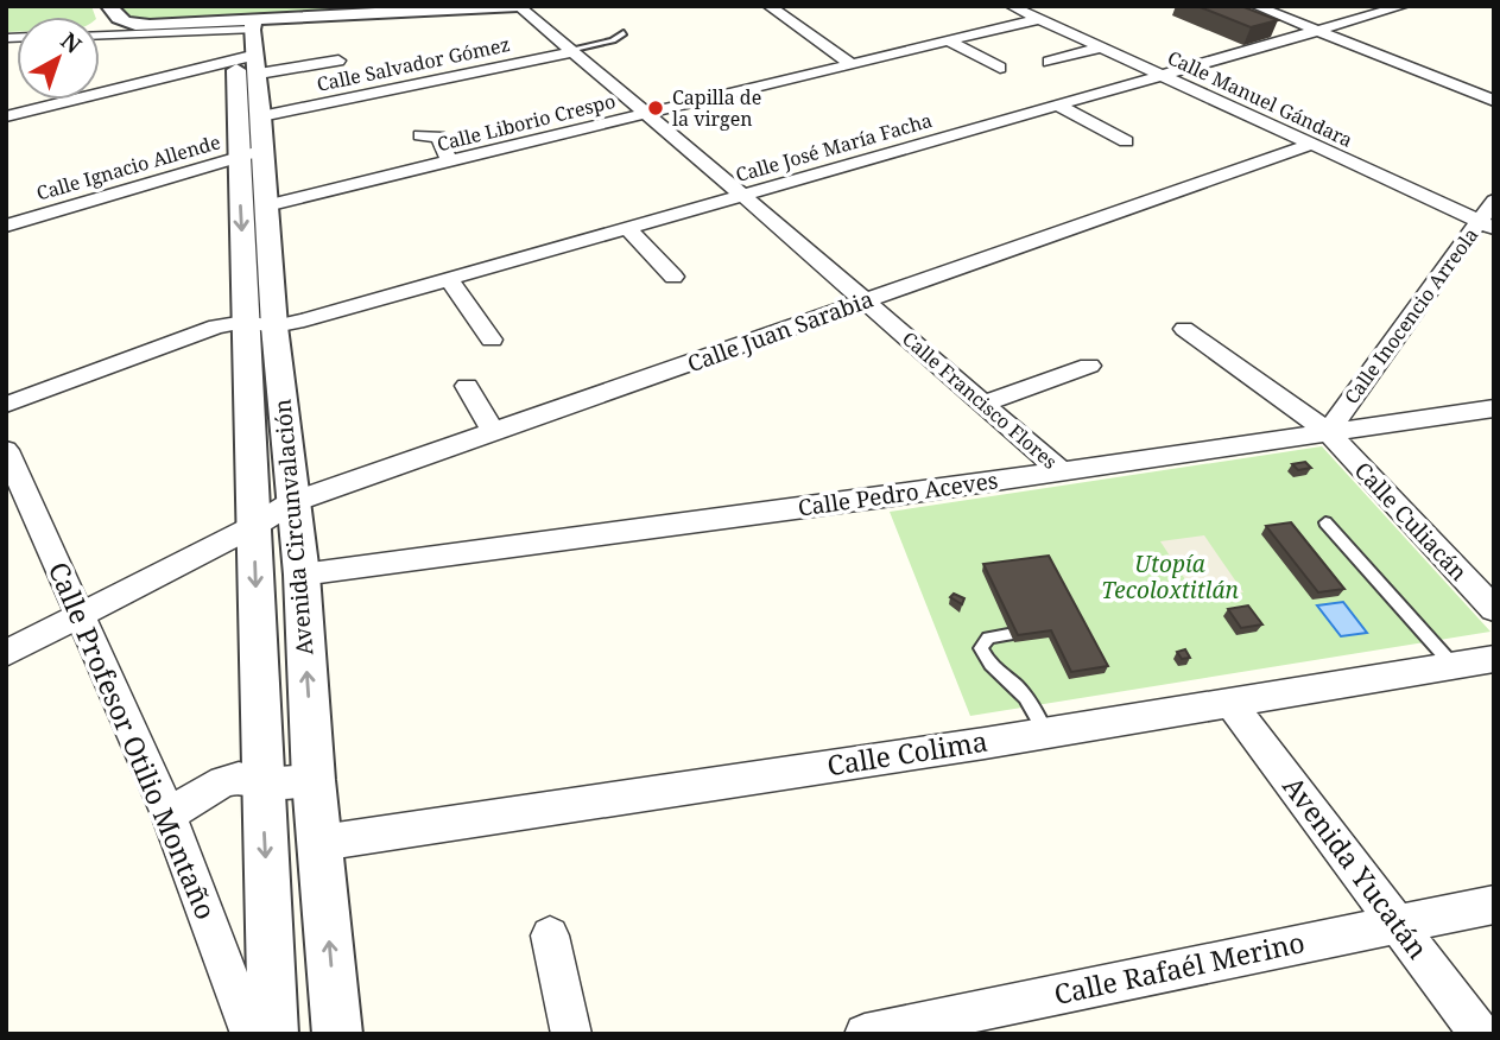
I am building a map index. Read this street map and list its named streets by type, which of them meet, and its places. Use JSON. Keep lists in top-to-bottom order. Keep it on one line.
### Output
{"streets":{"street":["Calle Salvador Gómez","Calle Manuel Gándara","Calle Liborio Crespo","Calle José María Facha","Calle Ignacio Allende","Calle Inocencio Arreola","Calle Juan Sarabia","Calle Francisco Flores","Calle Pedro Aceves","Calle Culiacán","Avenida Circunvalación","Calle Profesor Otilio Montaño","Calle Colima","Avenida Yucatán","Calle Rafaél Merino"]},"crossings":[["Calle Salvador Gómez","Calle Francisco Flores"],["Calle Salvador Gómez","Avenida Circunvalación"],["Calle Manuel Gándara","Calle Liborio Crespo"],["Calle Manuel Gándara","Calle José María Facha"],["Calle Manuel Gándara","Calle Inocencio Arreola"],["Calle Manuel Gándara","Calle Juan Sarabia"],["Calle Liborio Crespo","Calle Francisco Flores"],["Calle Liborio Crespo","Avenida Circunvalación"],["Calle José María Facha","Calle Francisco Flores"],["Calle José María Facha","Avenida Circunvalación"],["Calle Ignacio Allende","Avenida Circunvalación"],["Calle Inocencio Arreola","Calle Pedro Aceves"],["Calle Inocencio Arreola","Calle Culiacán"],["Calle Juan Sarabia","Calle Francisco Flores"],["Calle Juan Sarabia","Avenida Circunvalación"],["Calle Juan Sarabia","Calle Profesor Otilio Montaño"],["Calle Francisco Flores","Calle Pedro Aceves"],["Calle Pedro Aceves","Calle Culiacán"],["Calle Pedro Aceves","Avenida Circunvalación"],["Avenida Circunvalación","Calle Colima"],["Calle Colima","Avenida Yucatán"],["Avenida Yucatán","Calle Rafaél Merino"]],"parks":["Utopía Tecoloxtitlán"],"places":["Capilla de la virgen"],"north":"top right"}
